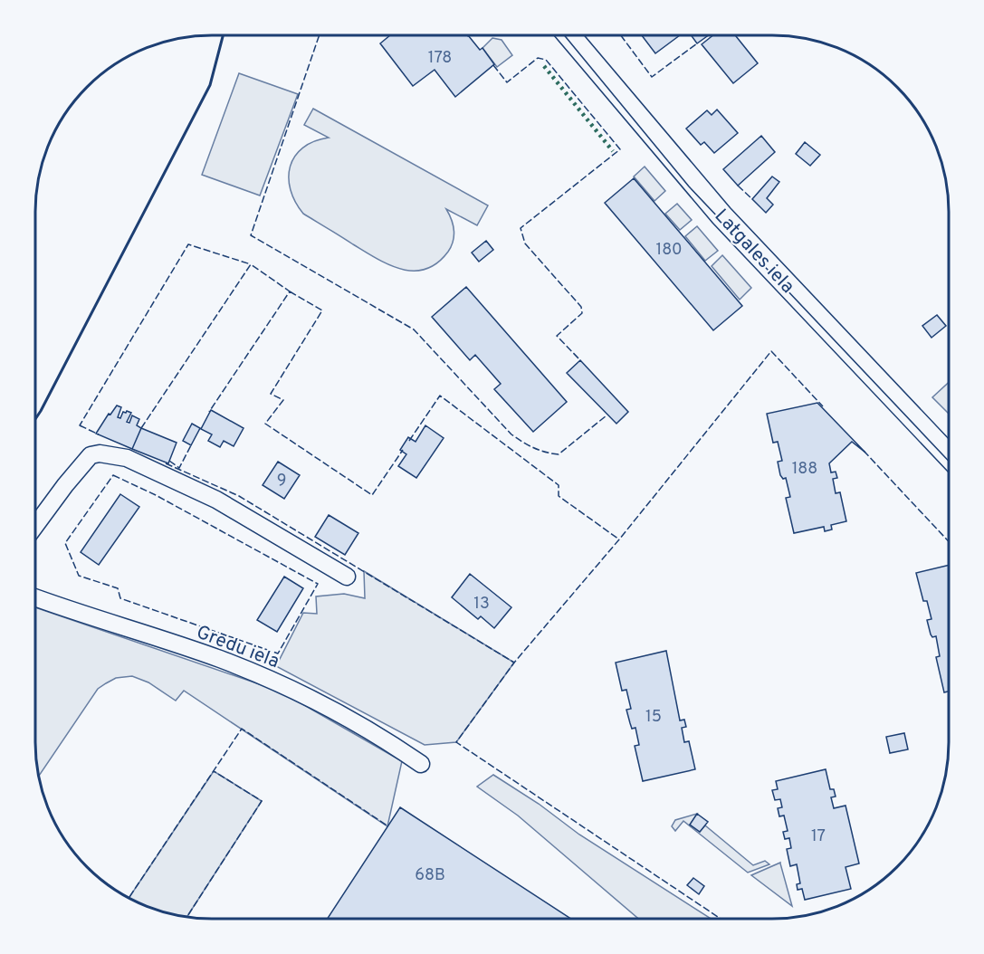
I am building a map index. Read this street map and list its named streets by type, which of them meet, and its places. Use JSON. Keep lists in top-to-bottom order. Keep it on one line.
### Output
{"streets":{"street":["Latgales iela","Grēdu iela"]},"house_numbers":["178","180","188","9","13","15","17","68B"]}
